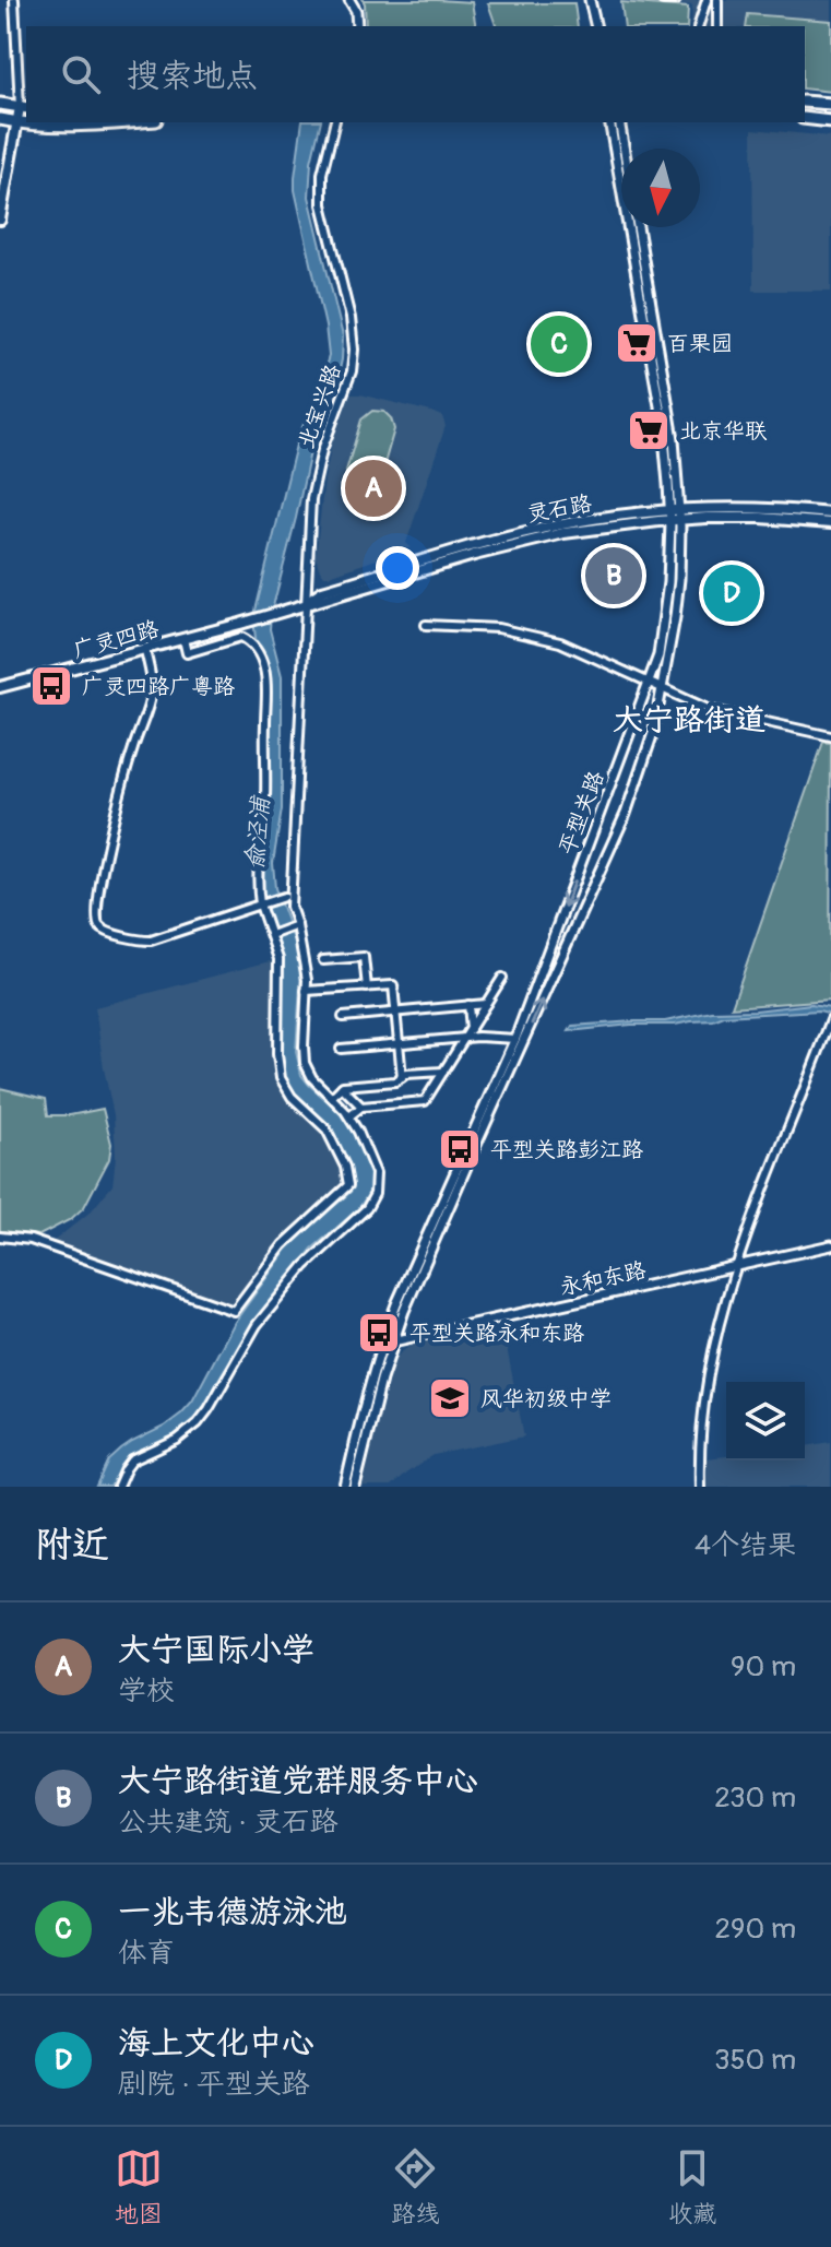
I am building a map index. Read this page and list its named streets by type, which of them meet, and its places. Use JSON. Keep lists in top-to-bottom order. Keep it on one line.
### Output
{"streets":{"main road":["灵石路","广灵四路"],"street":["北宝兴路","平型关路","永和东路"]},"crossings":[["北宝兴路","灵石路"],["灵石路","广灵四路"],["灵石路","平型关路"],["平型关路","永和东路"]],"districts":["大宁路街道"],"water":["俞泾浦"],"places":{"supermarket":["百果园","北京华联"],"bus stop":["广灵四路广粤路","平型关路彭江路","平型关路永和东路"],"school or university":["风华初级中学"]},"north":"bottom","page":{"search":"搜索地点","pins":["C","A","B","D"],"heading":["附近","4个结果"],"list":[{"mark":"A","name":"大宁国际小学","note":"学校","value":"90 m"},{"mark":"B","name":"大宁路街道党群服务中心","note":"公共建筑 · 灵石路","value":"230 m"},{"mark":"C","name":"一兆韦德游泳池","note":"体育","value":"290 m"},{"mark":"D","name":"海上文化中心","note":"剧院 · 平型关路","value":"350 m"}],"nav":["地图","路线","收藏"]}}
